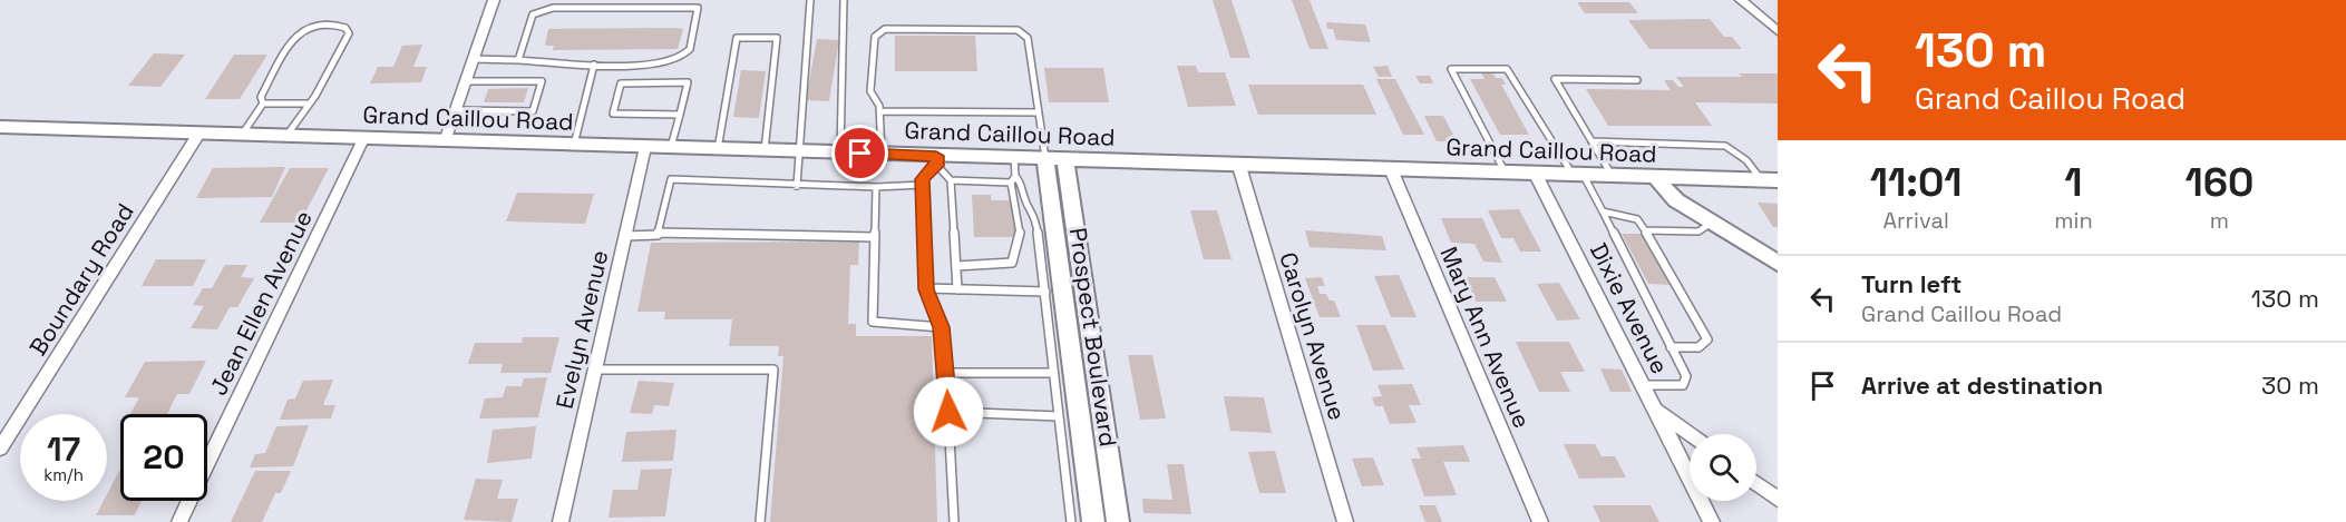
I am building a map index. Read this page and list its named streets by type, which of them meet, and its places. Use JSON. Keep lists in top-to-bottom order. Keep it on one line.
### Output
{"streets":{"main road":["Grand Caillou Road","Prospect Boulevard"],"street":["Boundary Road","Jean Ellen Avenue","Dixie Avenue","Evelyn Avenue","Carolyn Avenue","Mary Ann Avenue"]},"crossings":[["Grand Caillou Road","Boundary Road"],["Grand Caillou Road","Jean Ellen Avenue"],["Grand Caillou Road","Dixie Avenue"],["Grand Caillou Road","Evelyn Avenue"],["Grand Caillou Road","Carolyn Avenue"],["Grand Caillou Road","Prospect Boulevard"],["Grand Caillou Road","Mary Ann Avenue"]],"page":{"turn":["130 m","Grand Caillou Road"],"eta":["11:01","Arrival","1","min","160","m"],"list":[{"name":"Turn left","note":"Grand Caillou Road","value":"130 m"},{"name":"Arrive at destination","value":"30 m"}],"speed":"17 km/h","limit":"20"}}
